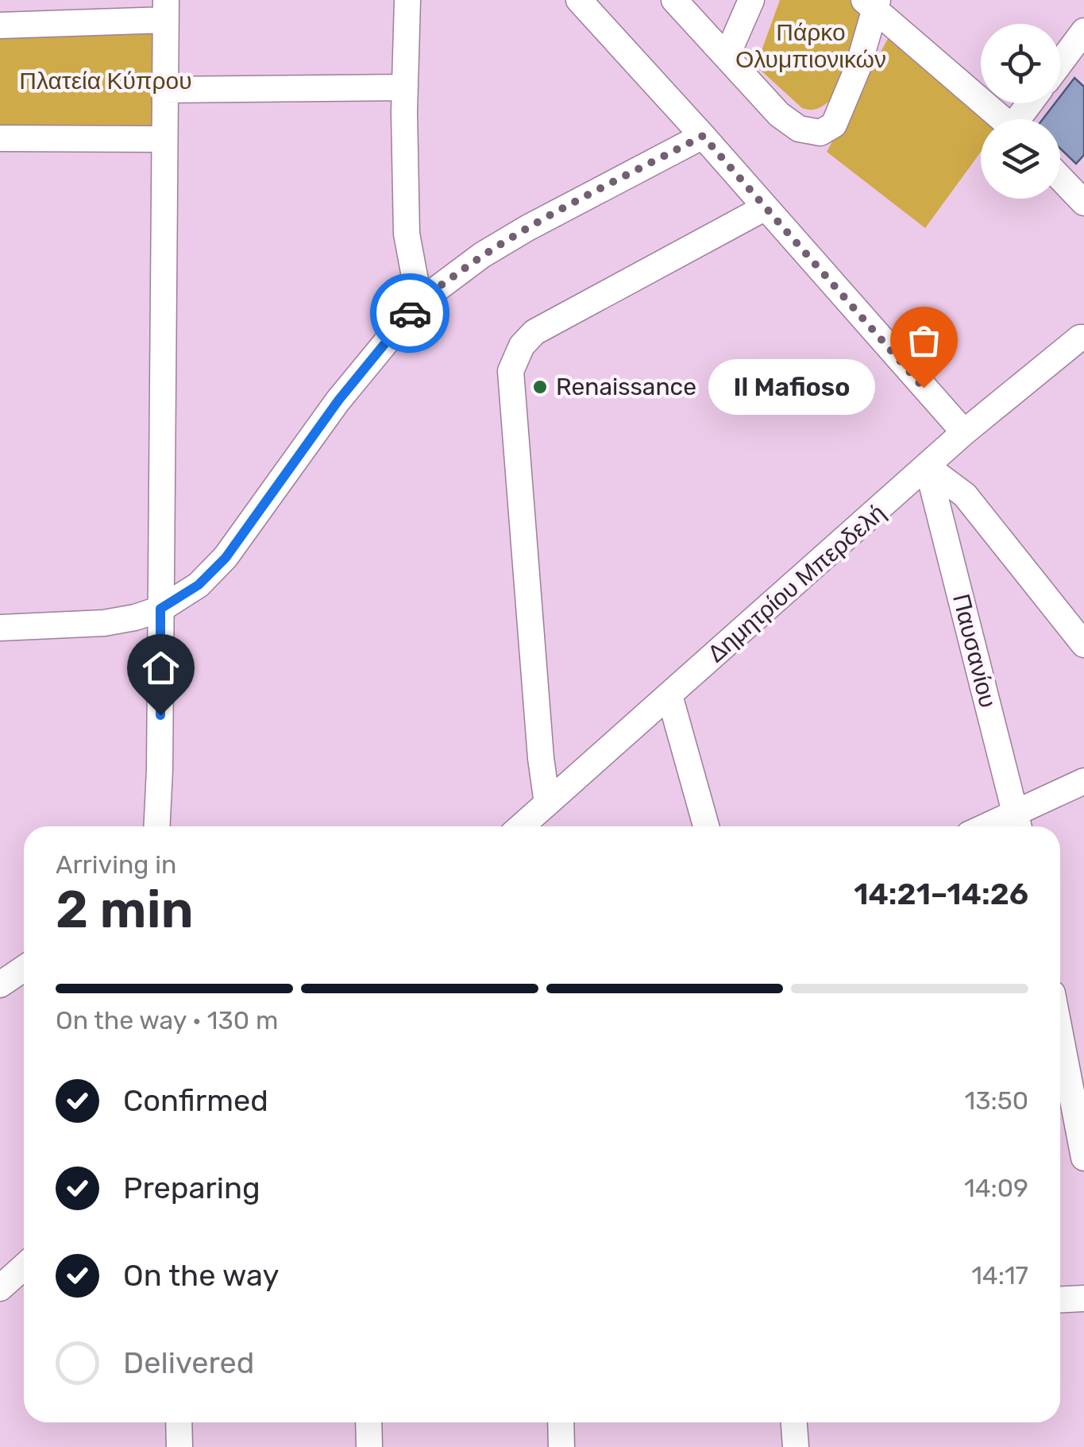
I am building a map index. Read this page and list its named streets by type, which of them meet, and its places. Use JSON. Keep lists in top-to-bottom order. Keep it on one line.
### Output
{"streets":{"street":["Δημητρίου Μπερδελή","Παυσανίου"]},"crossings":[["Δημητρίου Μπερδελή","Παυσανίου"]],"parks":["Πάρκο Ολυμπιονικών","Πλατεία Κύπρου"],"places":["Renaissance","Il Mafioso"],"page":{"bubble":"Il Mafioso","heading":["2 min","Arriving in","14:21–14:26"],"bar":"On the way · 130 m","list":[["Confirmed","13:50"],["Preparing","14:09"],["On the way","14:17"],"Delivered"]}}
